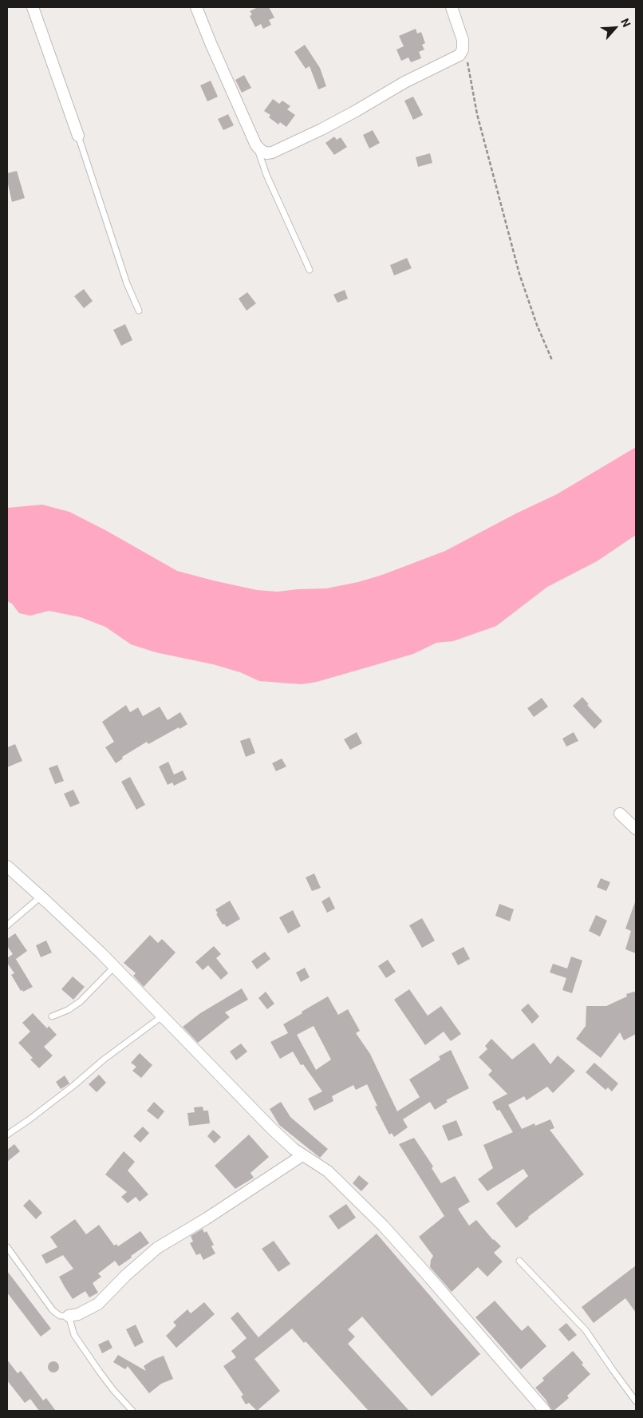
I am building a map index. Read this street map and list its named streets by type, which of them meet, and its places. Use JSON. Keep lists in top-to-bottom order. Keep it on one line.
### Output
{"north":"top right"}
